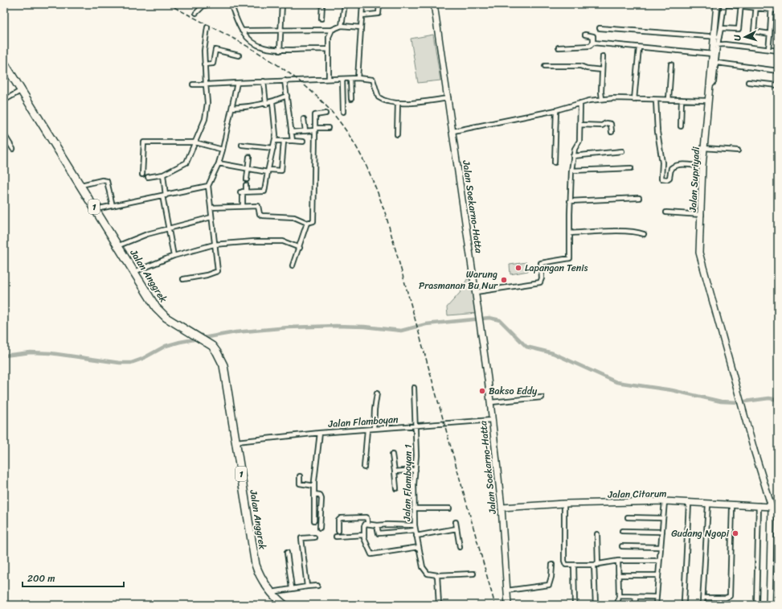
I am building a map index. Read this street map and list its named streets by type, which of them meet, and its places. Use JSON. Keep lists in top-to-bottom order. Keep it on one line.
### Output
{"streets":{"highway":["1","Jalan Anggrek"],"main road":["Jalan Supriyadi","Jalan Soekarno-Hatta","Jalan Citarum"],"street":["Jalan Flamboyan","Jalan Flamboyan 1"]},"crossings":[["Jalan Supriyadi","Jalan Citarum"],["Jalan Soekarno-Hatta","Jalan Flamboyan"],["Jalan Soekarno-Hatta","Jalan Citarum"],["Jalan Anggrek","Jalan Flamboyan"],["Jalan Flamboyan","Jalan Flamboyan 1"]],"places":["Lapangan Tenis","Warung Prasmanan Bu Nur","Bakso Eddy","Gudang Ngopi"],"scale_bar":"200 m","north":"left"}
